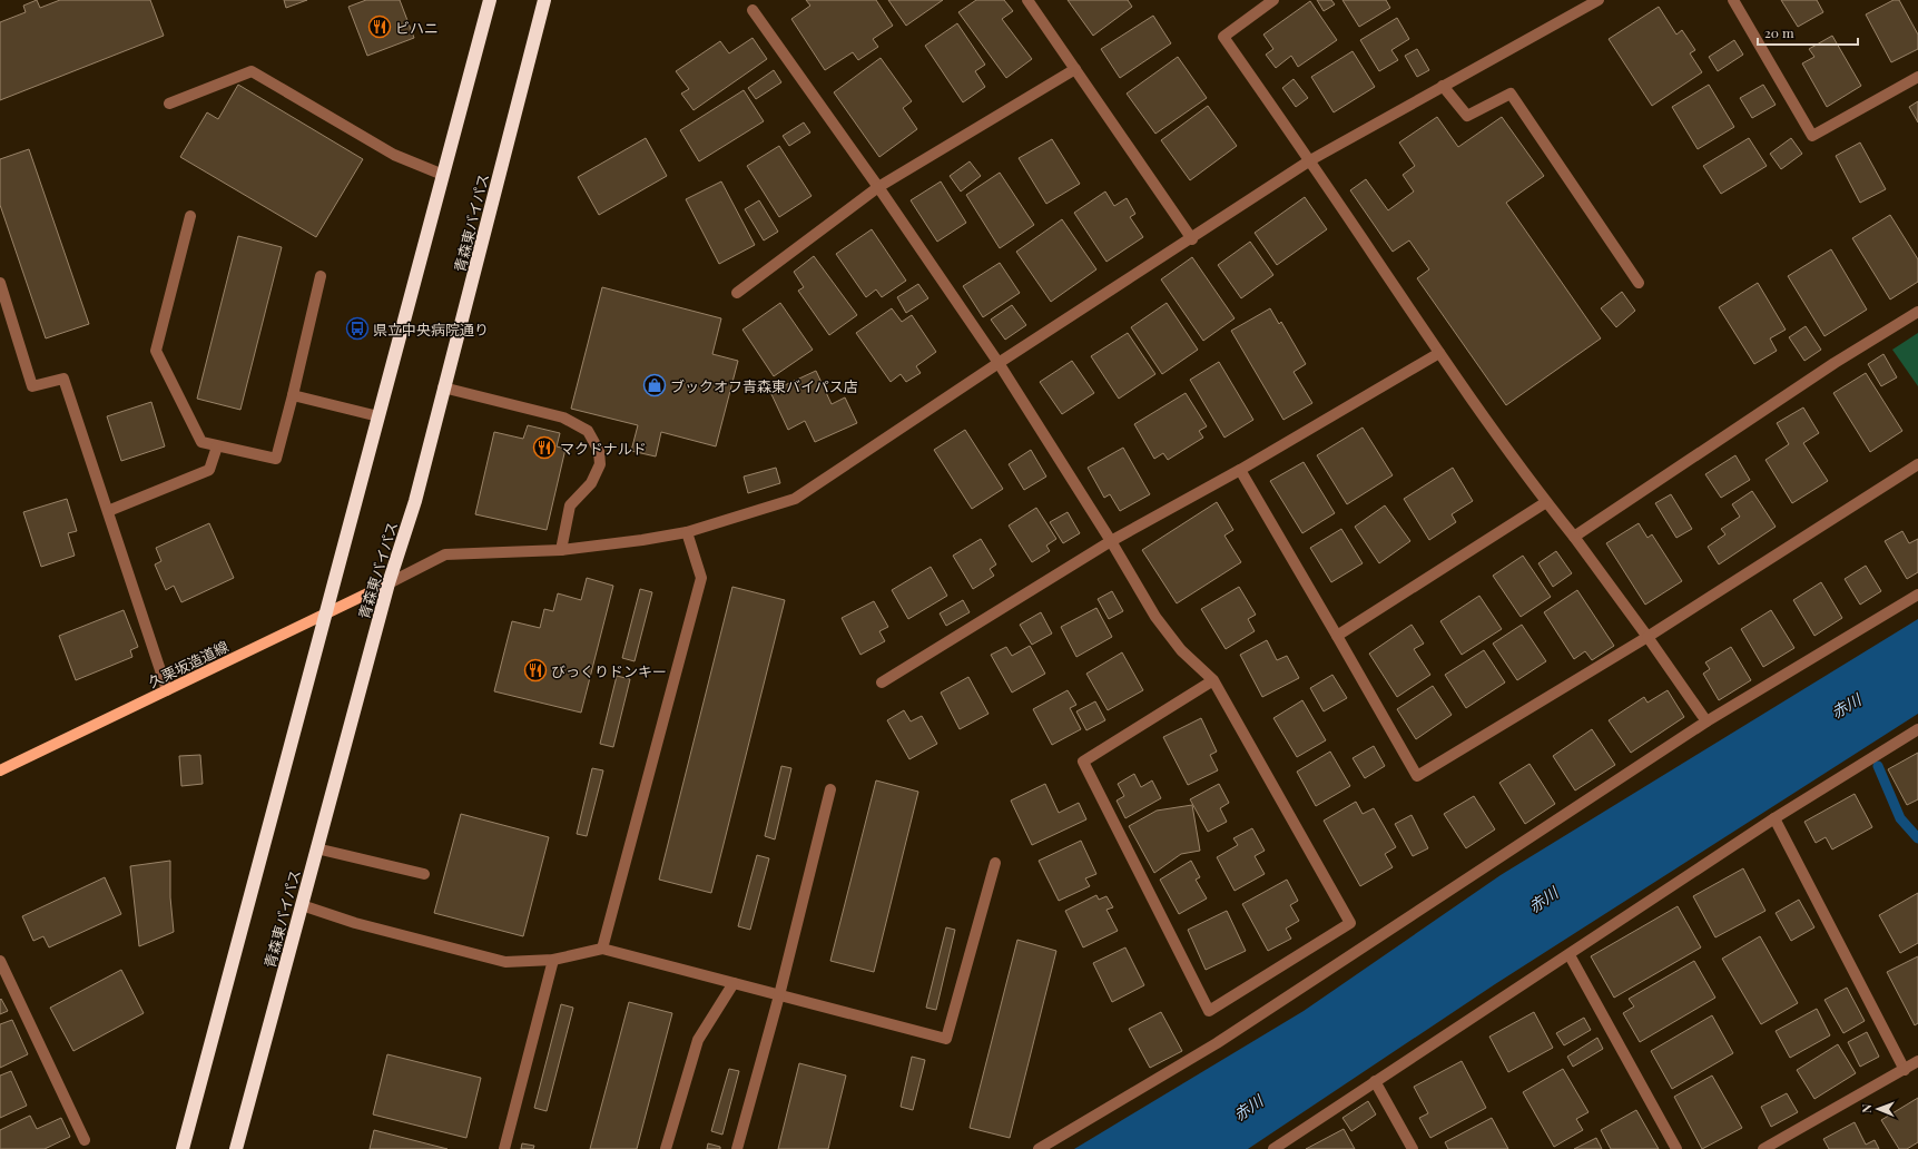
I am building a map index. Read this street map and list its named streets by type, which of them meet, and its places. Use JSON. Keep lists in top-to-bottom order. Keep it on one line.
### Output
{"streets":{"highway":["青森東バイパス"],"main road":["久栗坂造道線"]},"crossings":[["青森東バイパス","久栗坂造道線"]],"water":["赤川"],"places":{"restaurant":["ビハニ","マクドナルド","びっくりドンキー"],"bus stop":["県立中央病院通り"],"shop":["ブックオフ青森東バイパス店"]},"scale_bar":"20 m","north":"left"}
